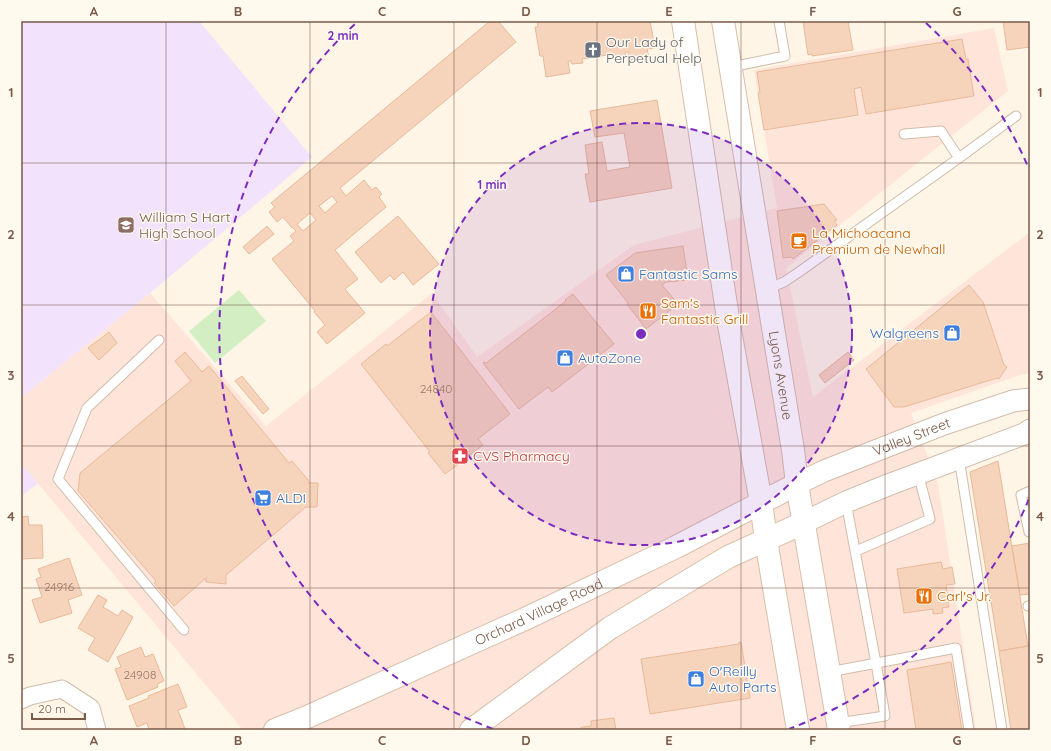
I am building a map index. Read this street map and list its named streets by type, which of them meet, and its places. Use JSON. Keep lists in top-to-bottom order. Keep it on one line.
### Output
{"streets":{"main road":["Lyons Avenue","Orchard Village Road"],"street":["Valley Street"]},"crossings":[["Lyons Avenue","Valley Street"],["Lyons Avenue","Orchard Village Road"],["Valley Street","Orchard Village Road"]],"places":{"church":["Our Lady of Perpetual Help"],"school or university":["William S Hart High School"],"cafe":["La Michoacana Premium de Newhall"],"shop":["Fantastic Sams","Walgreens","AutoZone","O'Reilly Auto Parts"],"restaurant":["Sam's Fantastic Grill","Carl's Jr."],"pharmacy":["CVS Pharmacy"],"supermarket":["ALDI"]},"house_numbers":["24840","24916","24908"],"scale_bar":"20 m","grid":{"columns":["A","B","C","D","E","F","G"],"rows":["1","2","3","4","5"]},"rings":["2 min","1 min"]}
